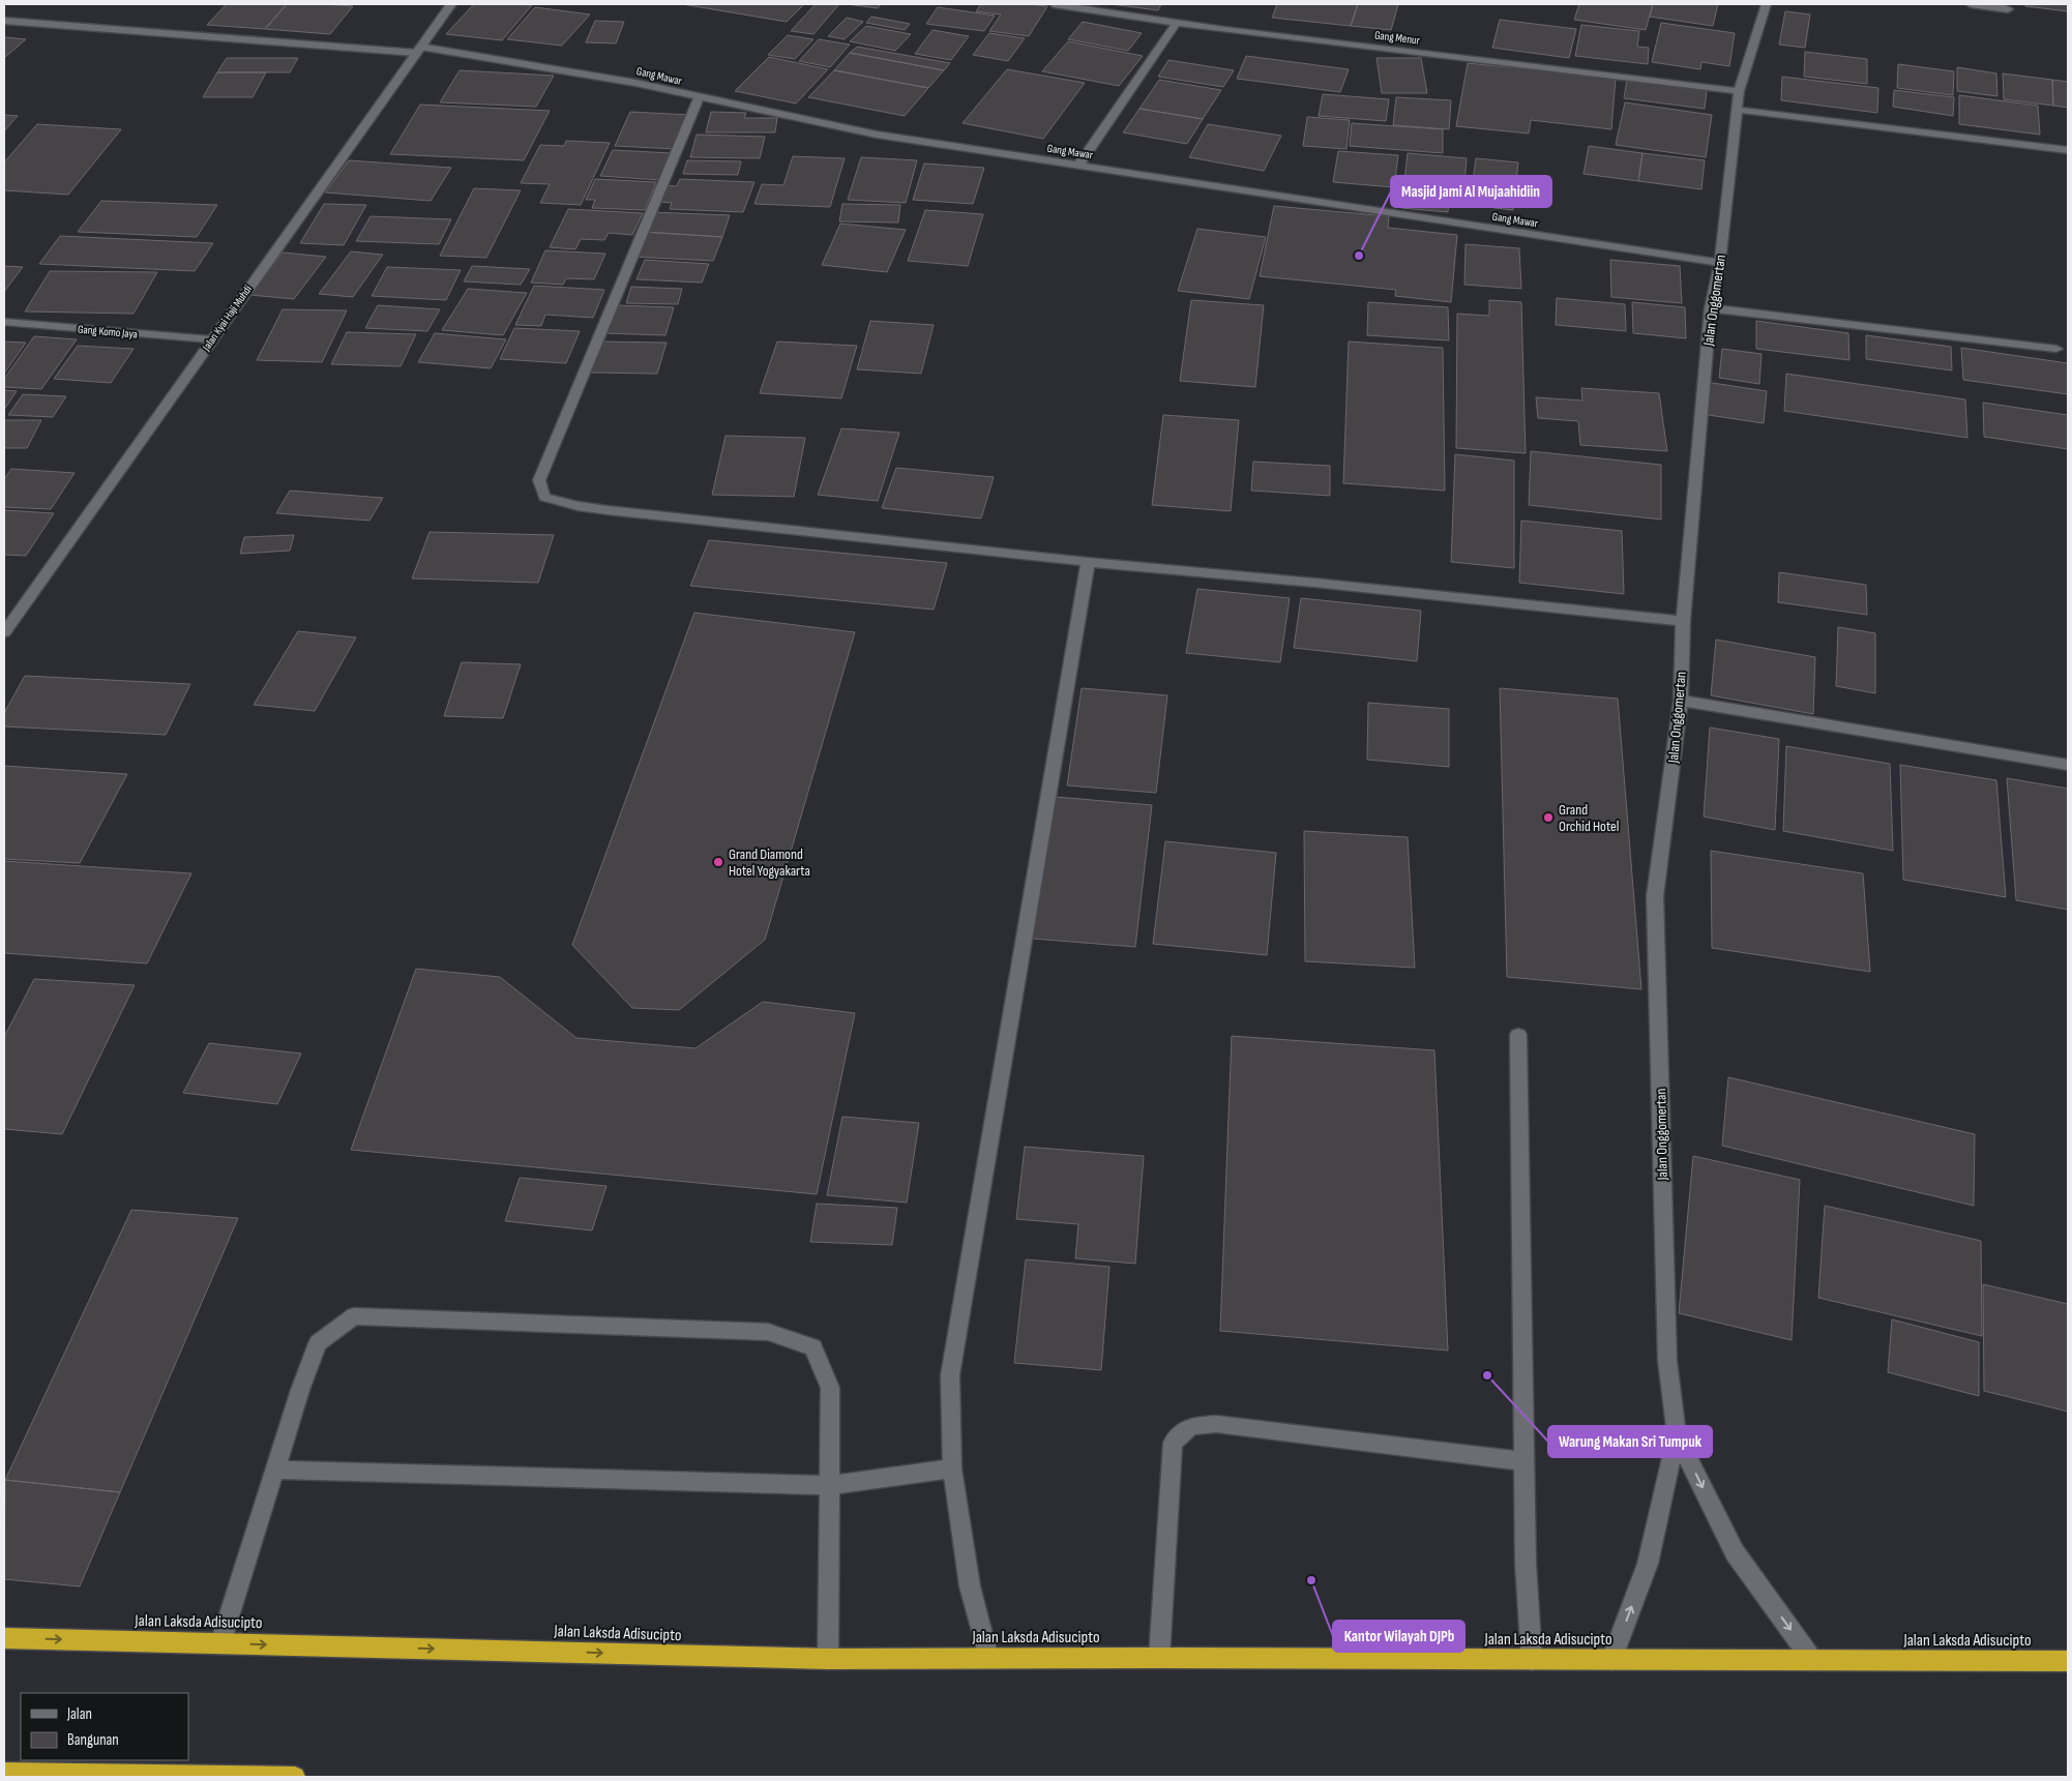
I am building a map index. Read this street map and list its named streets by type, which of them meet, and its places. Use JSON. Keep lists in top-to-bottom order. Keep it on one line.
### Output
{"streets":{"highway":["Jalan Laksda Adisucipto"],"street":["Gang Menur","Gang Mawar","Jalan Onggomertan","Jalan Kyai Haji Muhdi","Gang Komo Jaya"]},"crossings":[["Gang Menur","Jalan Onggomertan"],["Gang Mawar","Jalan Onggomertan"],["Gang Mawar","Jalan Kyai Haji Muhdi"],["Jalan Kyai Haji Muhdi","Gang Komo Jaya"]],"places":["Masjid Jami Al Mujaahidiin","Grand Orchid Hotel","Grand Diamond Hotel Yogyakarta","Warung Makan Sri Tumpuk","Kantor Wilayah DJPb"],"legend":["Jalan","Bangunan"]}
